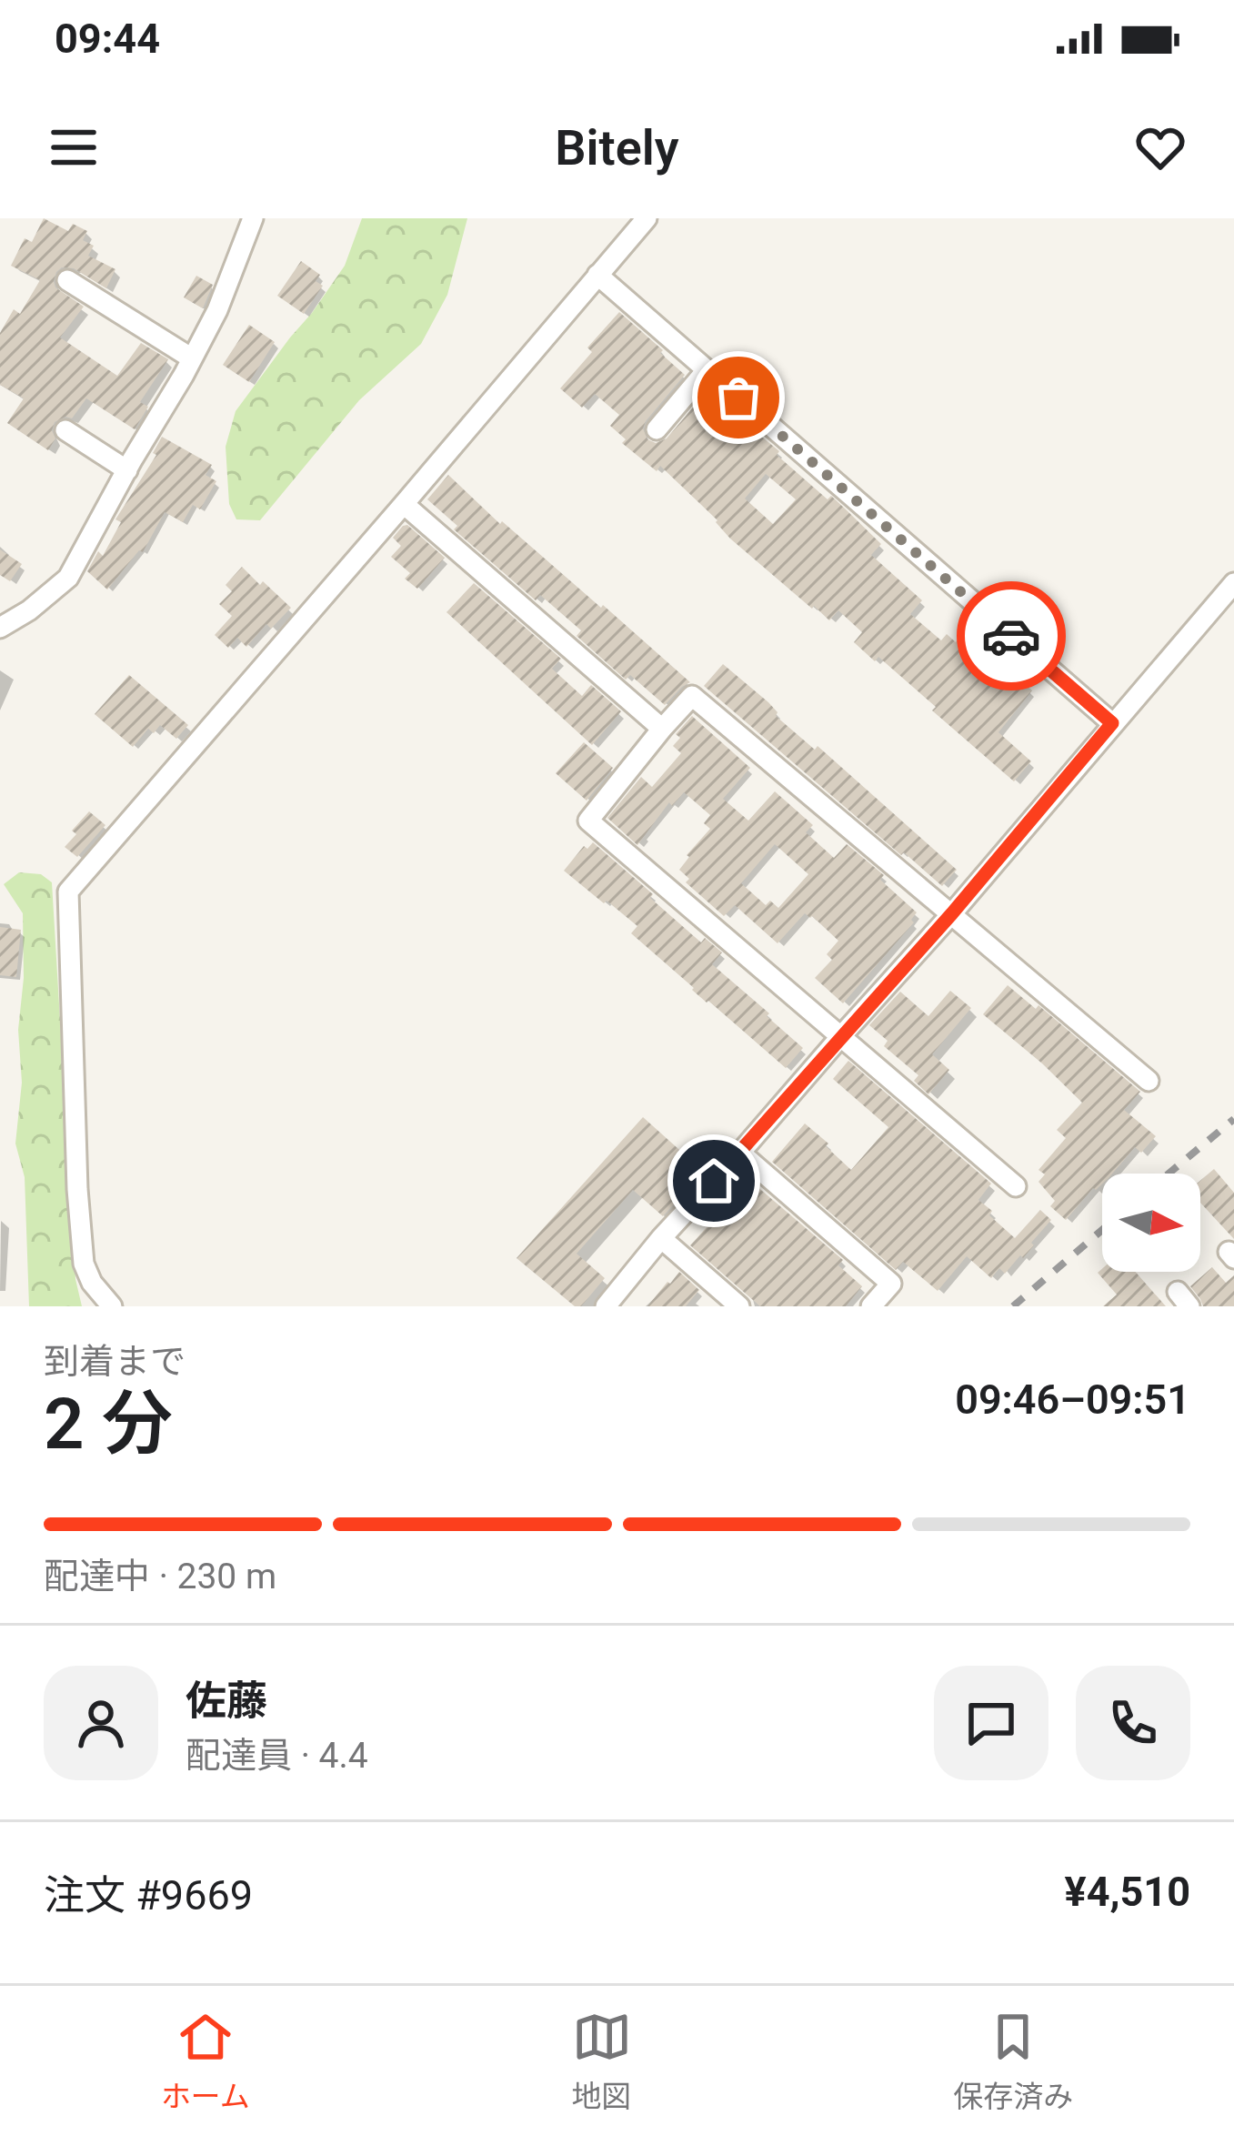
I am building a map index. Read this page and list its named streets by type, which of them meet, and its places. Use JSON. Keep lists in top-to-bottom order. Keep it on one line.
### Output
{"north":"right","page":{"status":"09:44","header":"Bitely","heading":["2 分","到着まで","09:46–09:51"],"panel":["佐藤","配達員 · 4.4","注文 #9669","¥4,510"],"bar":"配達中 · 230 m","tabs":["ホーム","地図","保存済み"]}}
